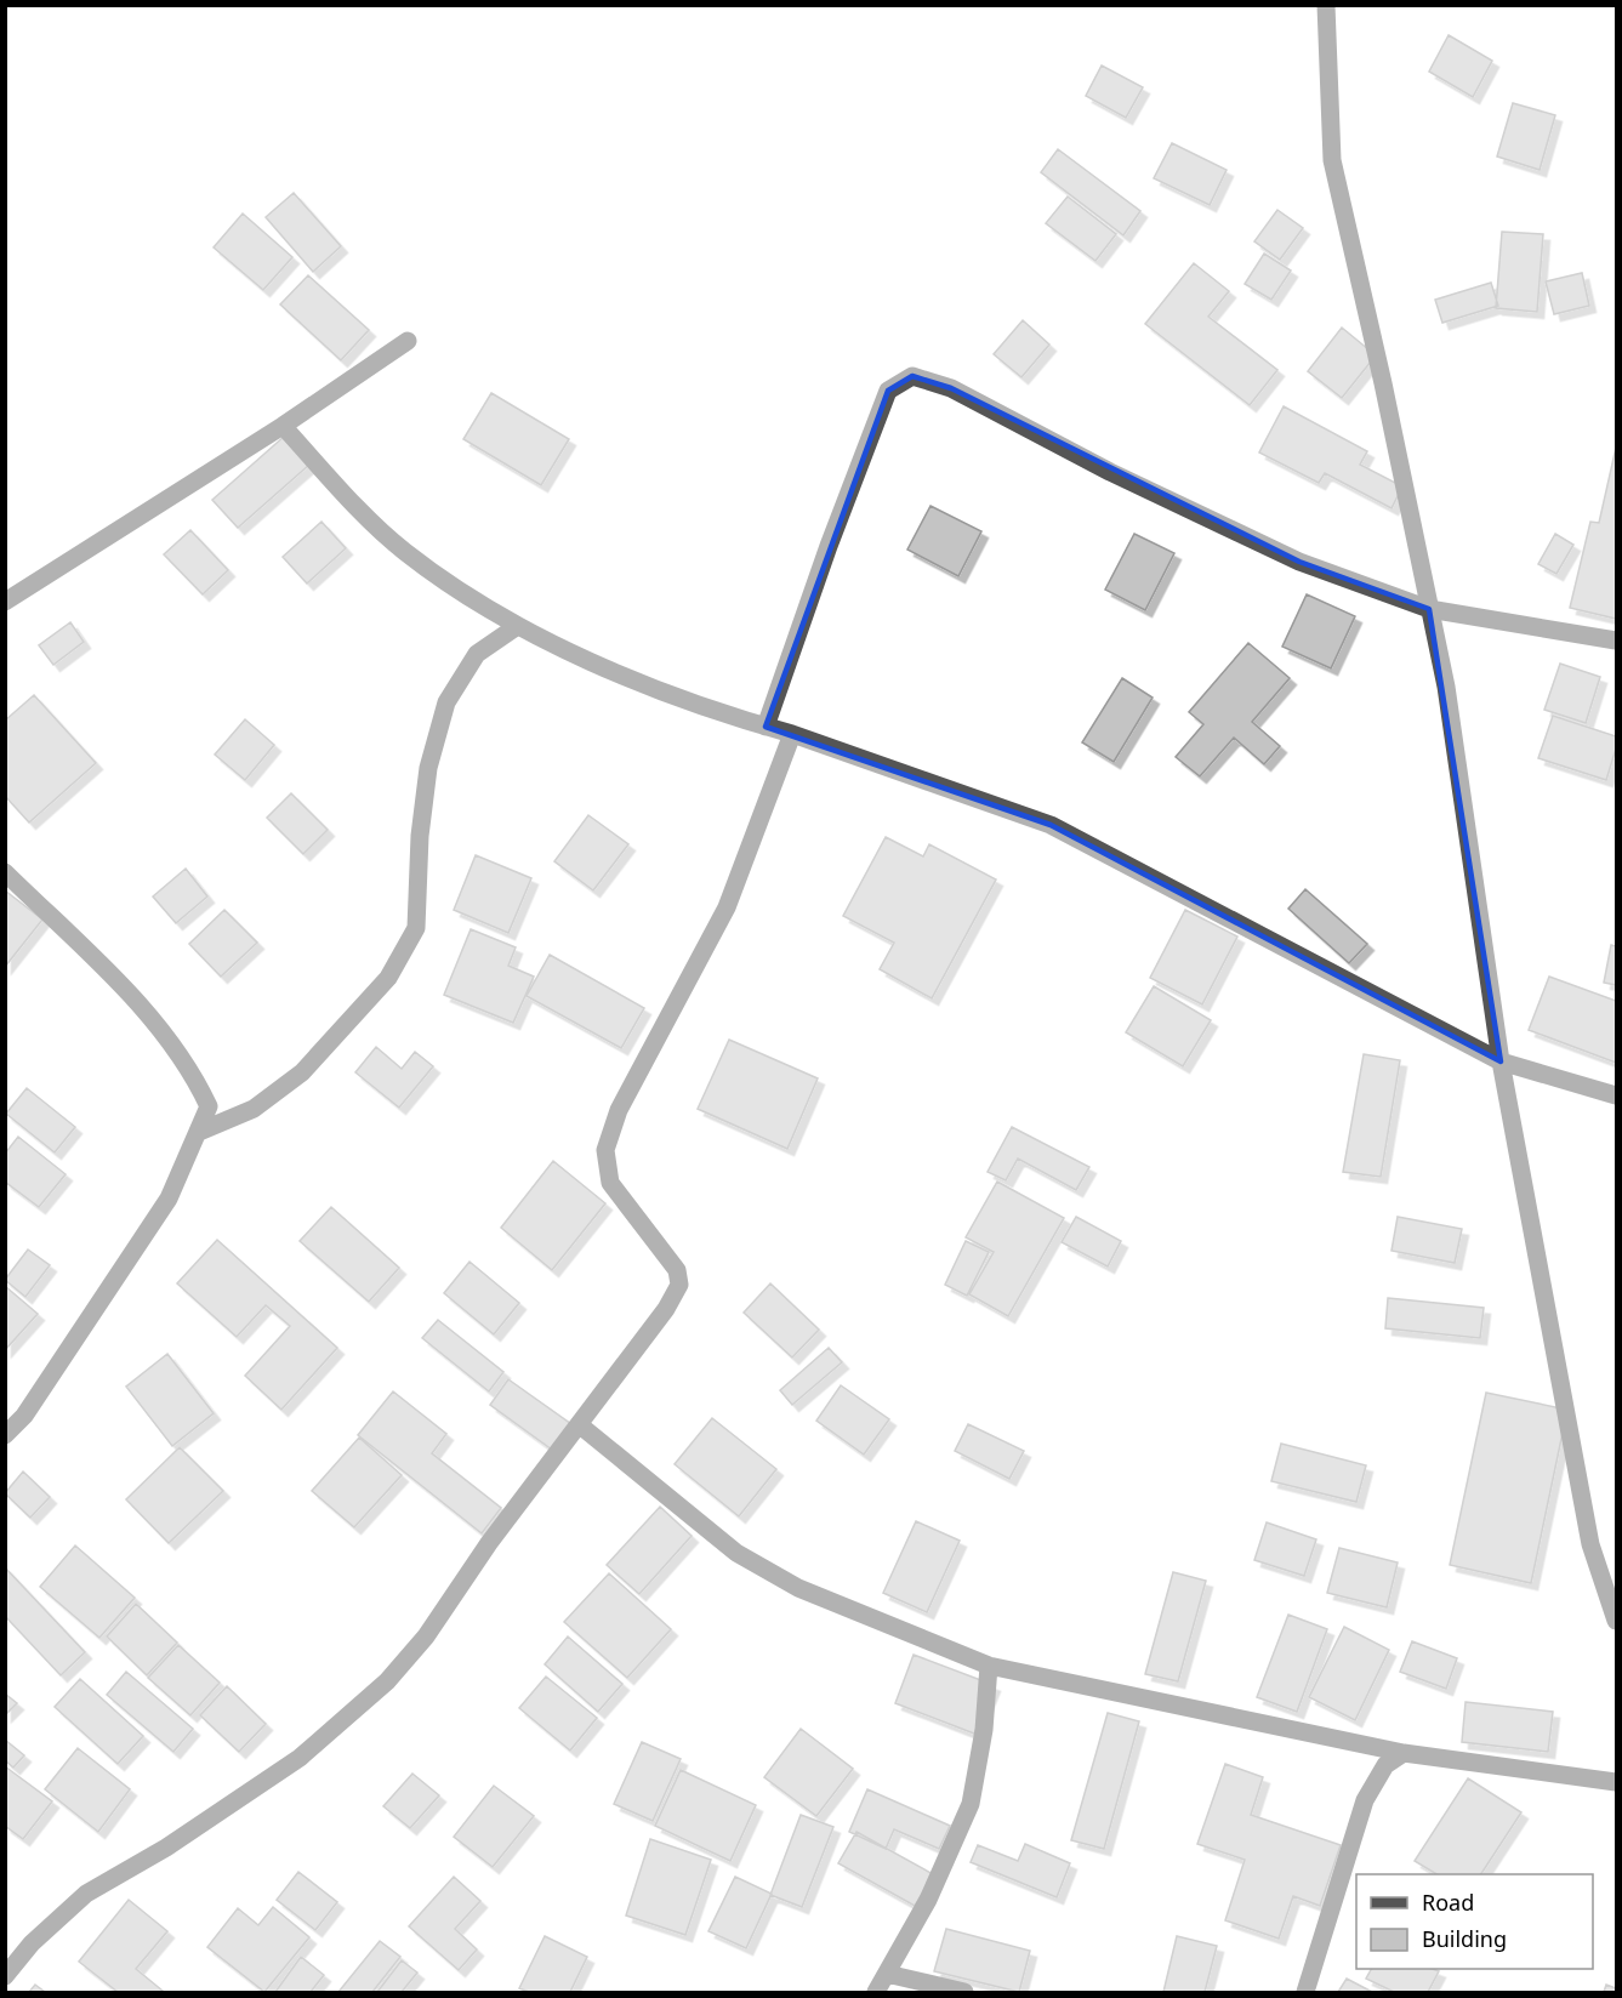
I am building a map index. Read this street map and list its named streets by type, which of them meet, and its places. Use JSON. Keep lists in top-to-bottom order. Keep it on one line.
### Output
{"legend":["Road","Building"]}
